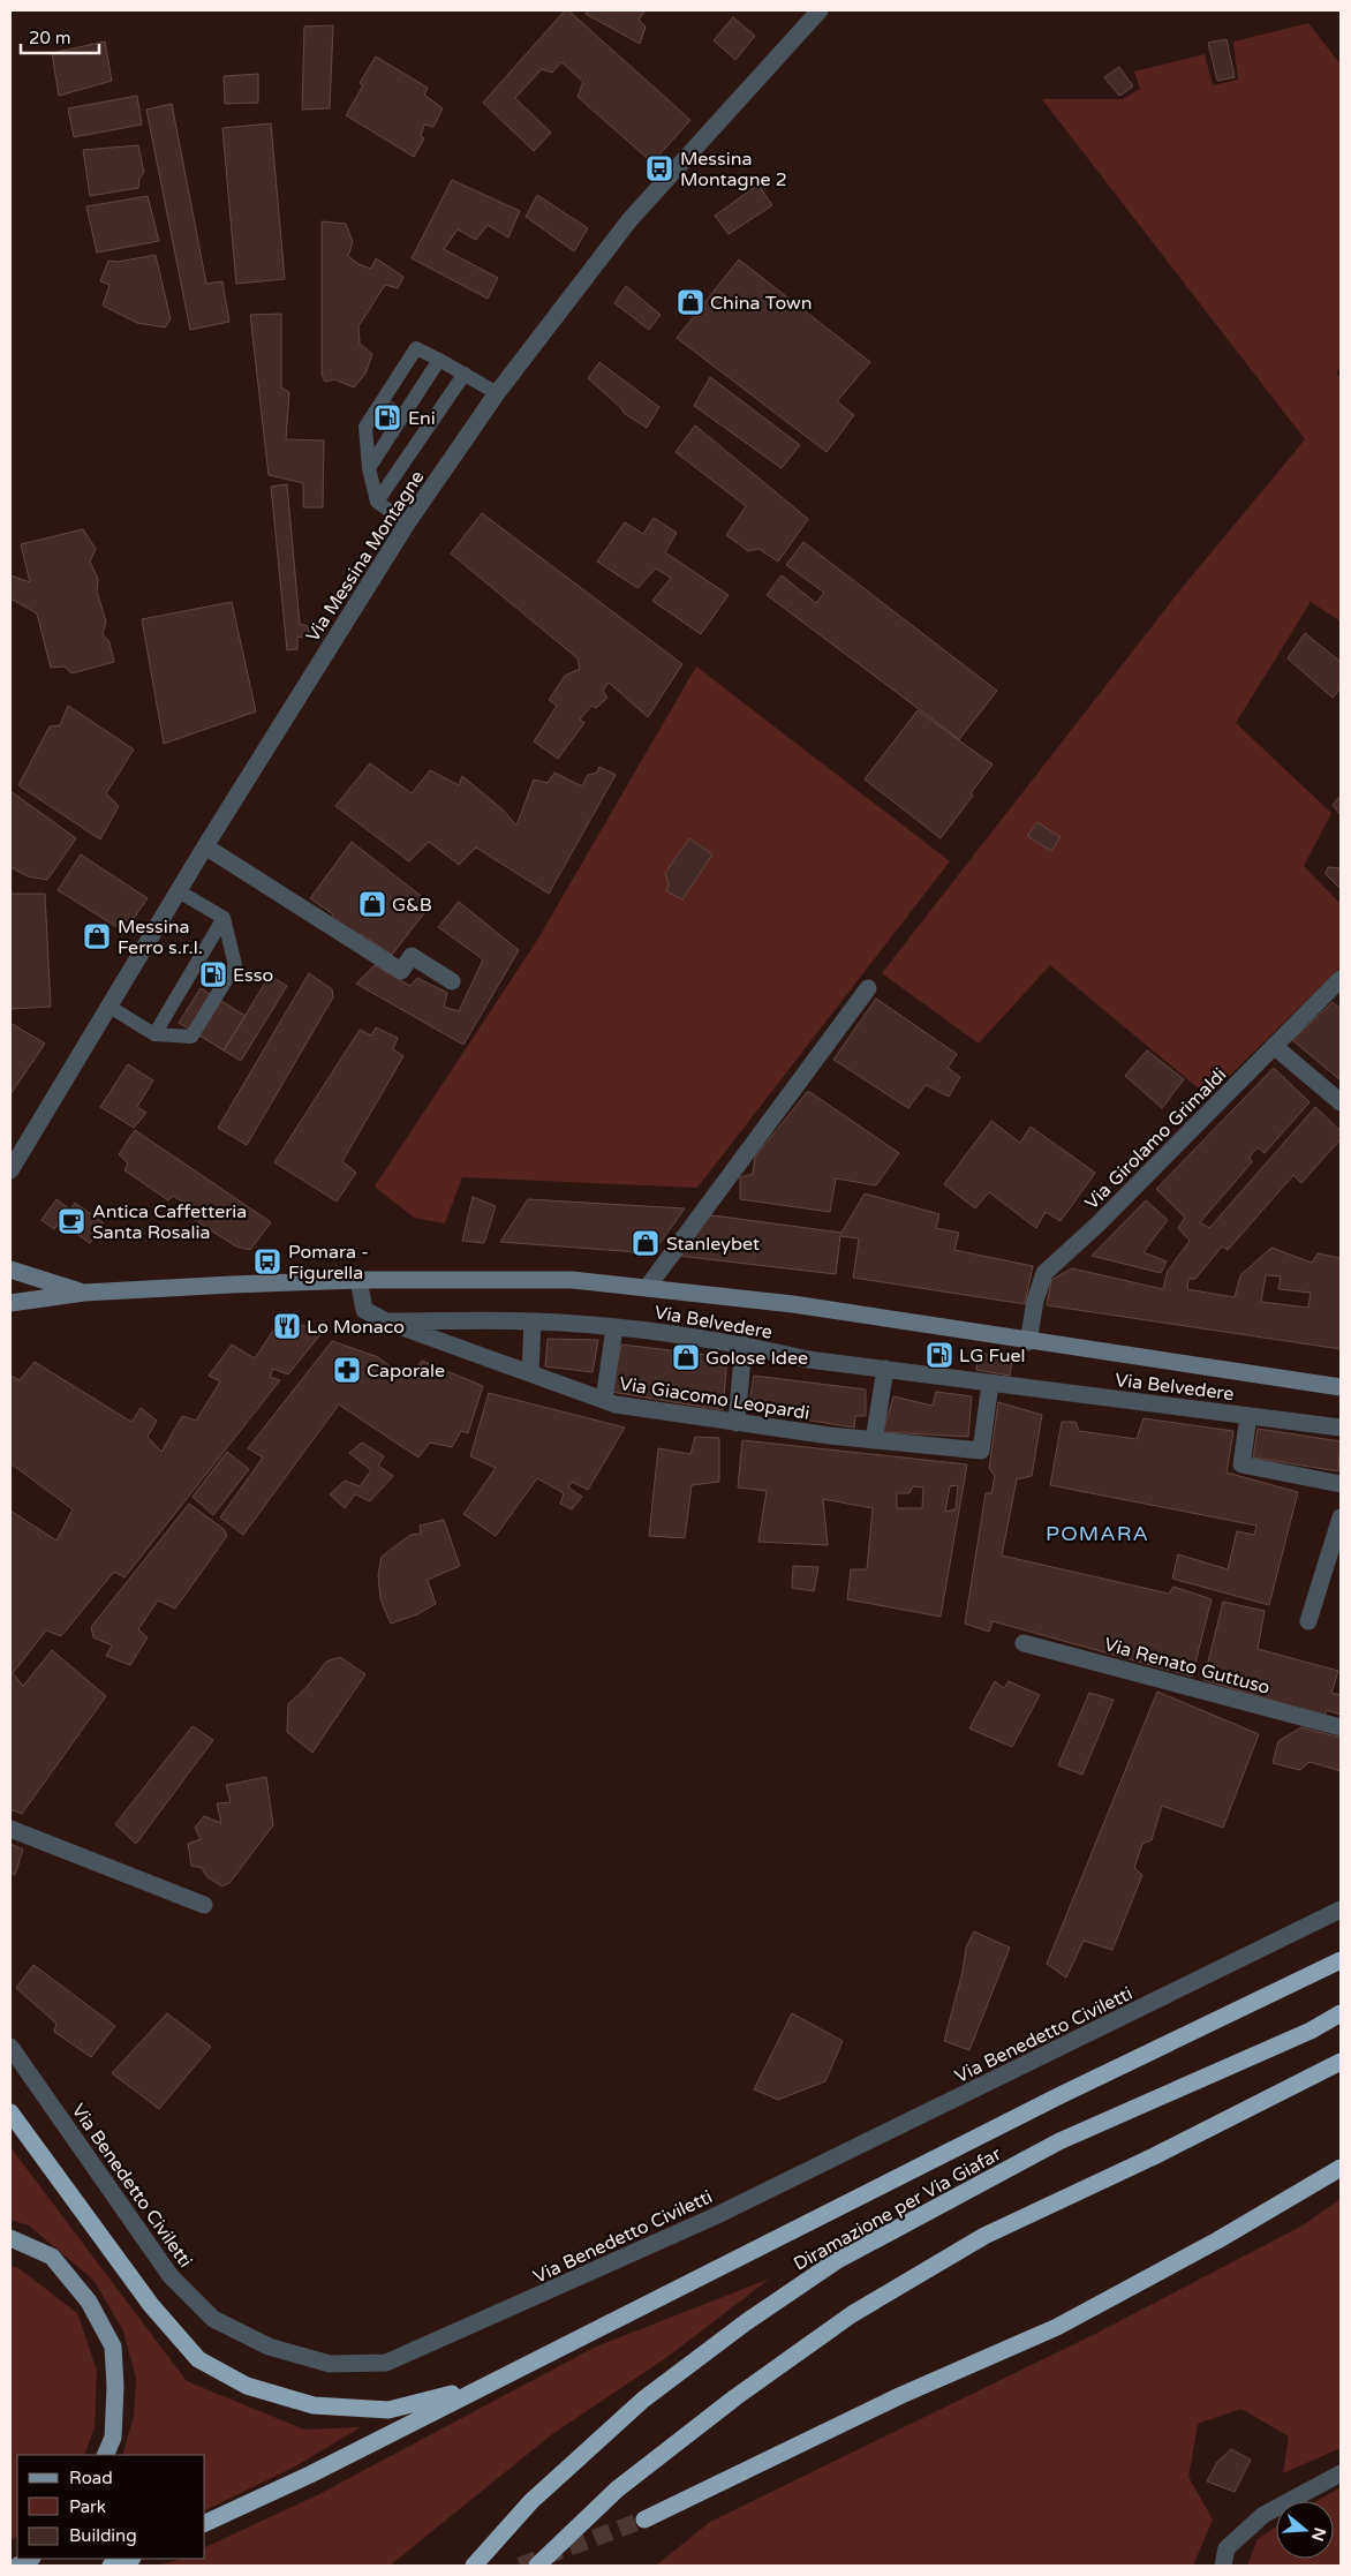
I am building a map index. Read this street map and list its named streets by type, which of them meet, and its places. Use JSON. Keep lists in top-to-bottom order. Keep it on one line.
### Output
{"streets":{"highway":["Diramazione per Via Giafar"],"street":["Via Messina Montagne","Via Girolamo Grimaldi","Via Belvedere","Via Giacomo Leopardi","Via Renato Guttuso","Via Benedetto Civiletti"]},"crossings":[["Via Belvedere","Via Giacomo Leopardi"]],"districts":["POMARA"],"places":{"bus stop":["Messina Montagne 2","Pomara - Figurella"],"shop":["China Town","G&B","Messina Ferro s.r.l.","Stanleybet","Golose Idee"],"fuel station":["Eni","Esso","LG Fuel"],"cafe":["Antica Caffetteria Santa Rosalia"],"restaurant":["Lo Monaco"],"pharmacy":["Caporale"]},"legend":["Road","Park","Building"],"scale_bar":"20 m","north":"right"}
